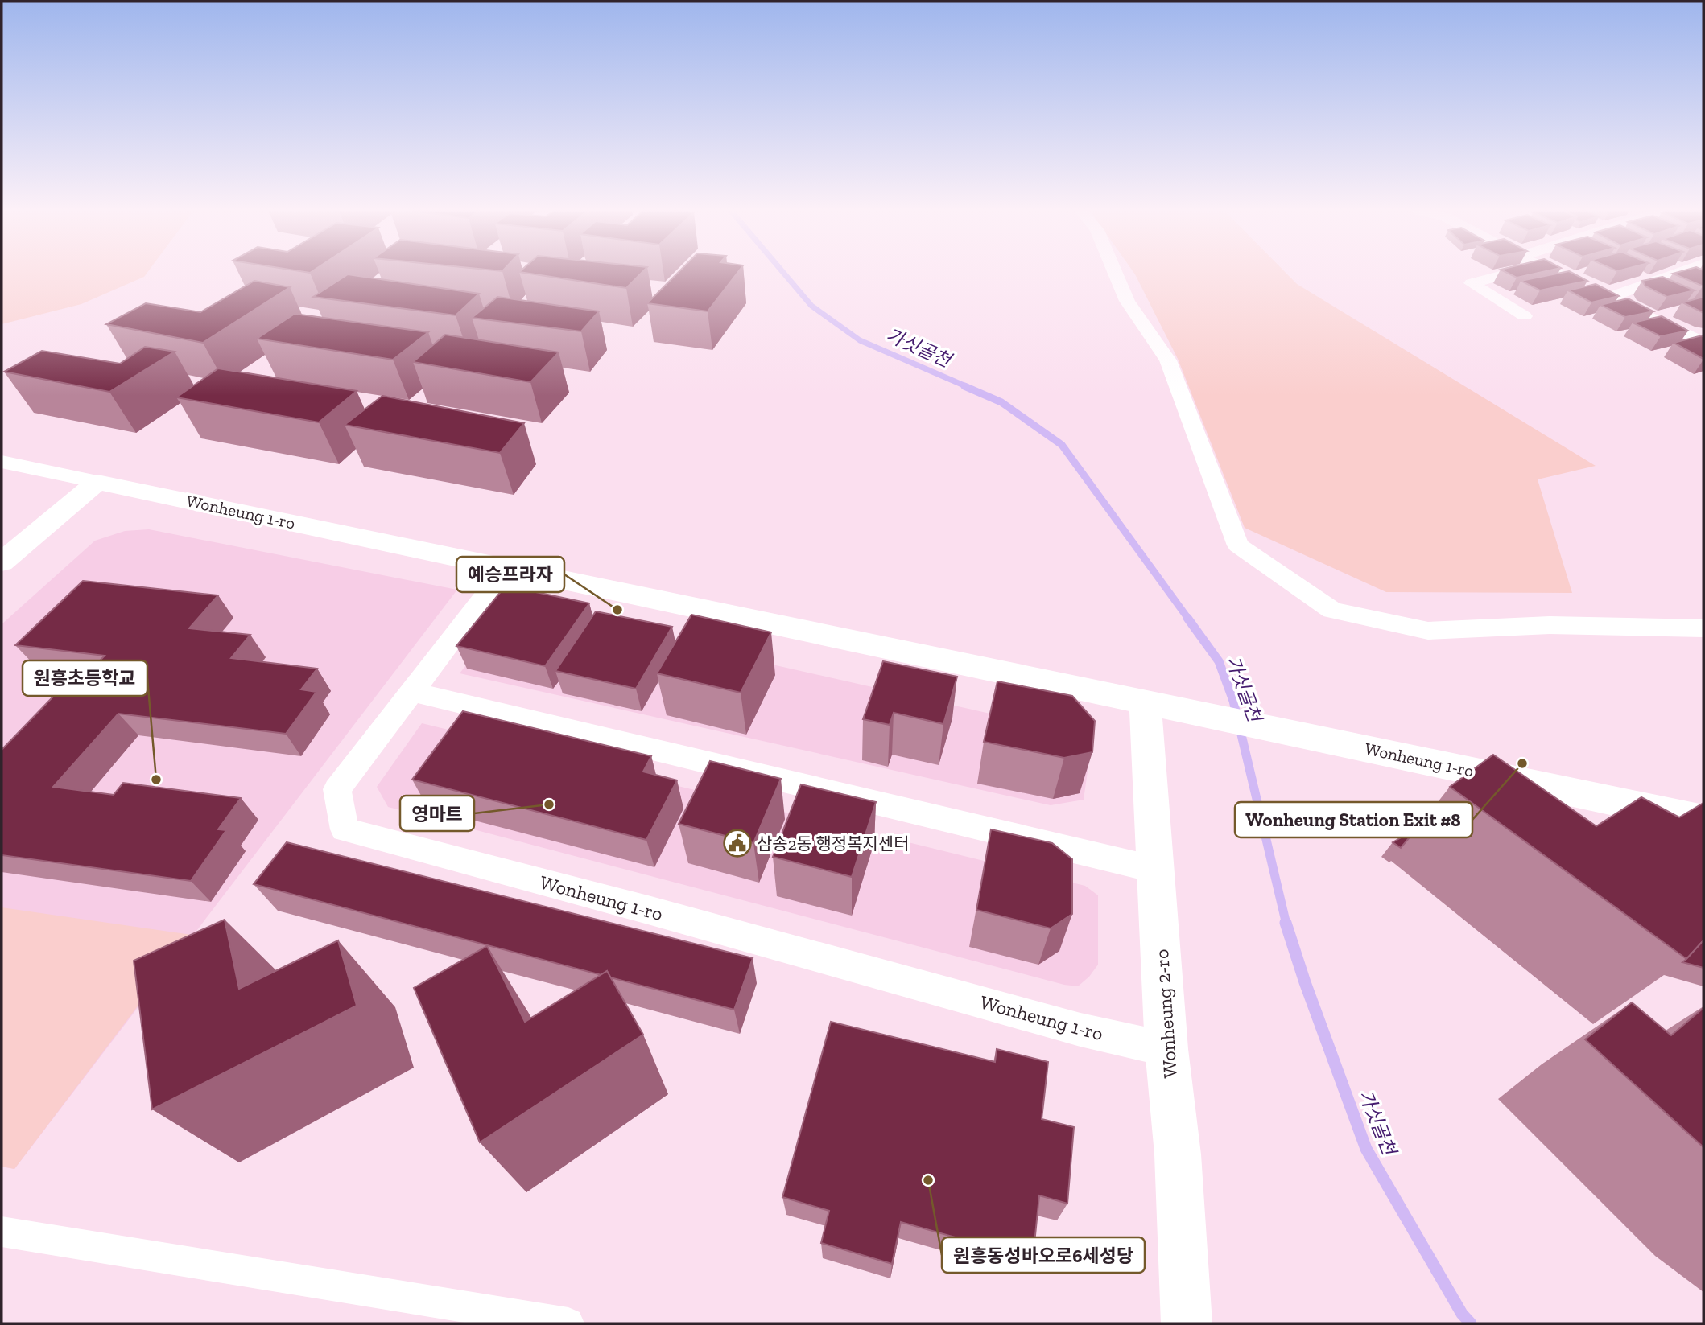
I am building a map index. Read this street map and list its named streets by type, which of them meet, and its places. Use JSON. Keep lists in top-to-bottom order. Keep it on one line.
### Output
{"streets":{"street":["Wonheung 1-ro","Wonheung 2-ro"]},"crossings":[["Wonheung 1-ro","Wonheung 2-ro"]],"water":["가싯골천"],"places":{"other":["예승프라자","Wonheung Station Exit #8","원흥초등학교","영마트","원흥동성바오로6세성당"],"public building":["삼송2동 행정복지센터"]}}
